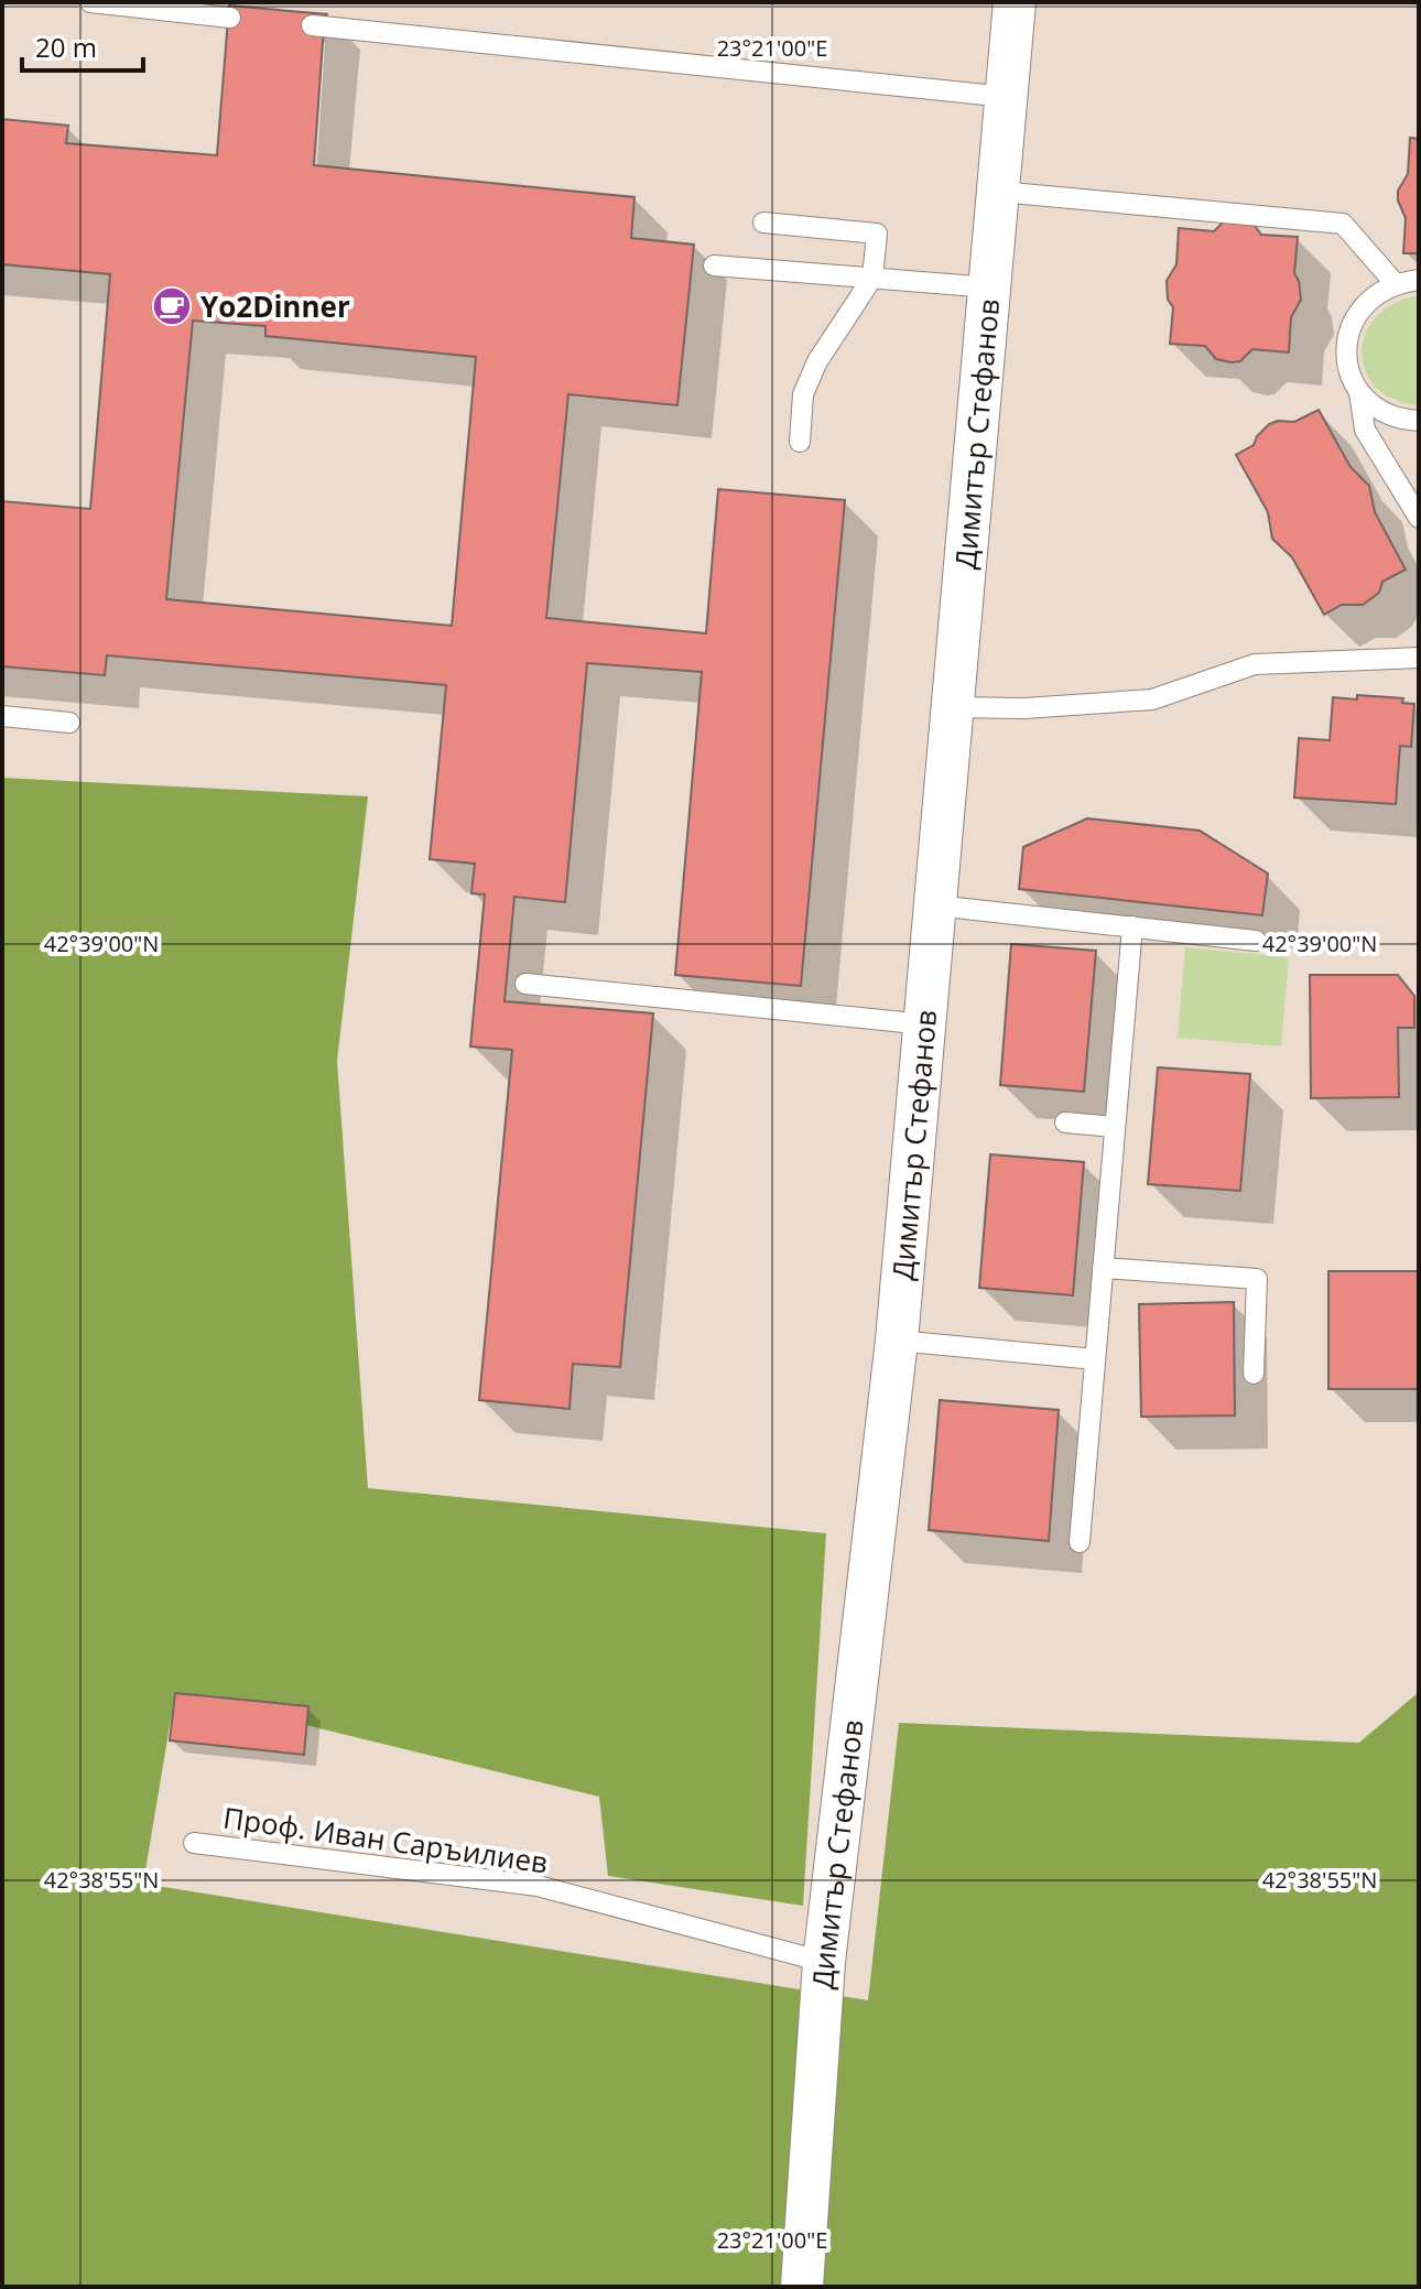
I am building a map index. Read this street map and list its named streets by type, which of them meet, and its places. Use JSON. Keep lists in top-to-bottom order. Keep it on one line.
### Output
{"streets":{"street":["Димитър Стефанов"],"lane":["Проф. Иван Саръилиев"]},"crossings":[["Димитър Стефанов","Проф. Иван Саръилиев"]],"places":{"cafe":["Yo2Dinner"]},"scale_bar":"20 m","coordinates":["23°21'00\"E","42°39'00\"N","42°38'55\"N"]}
